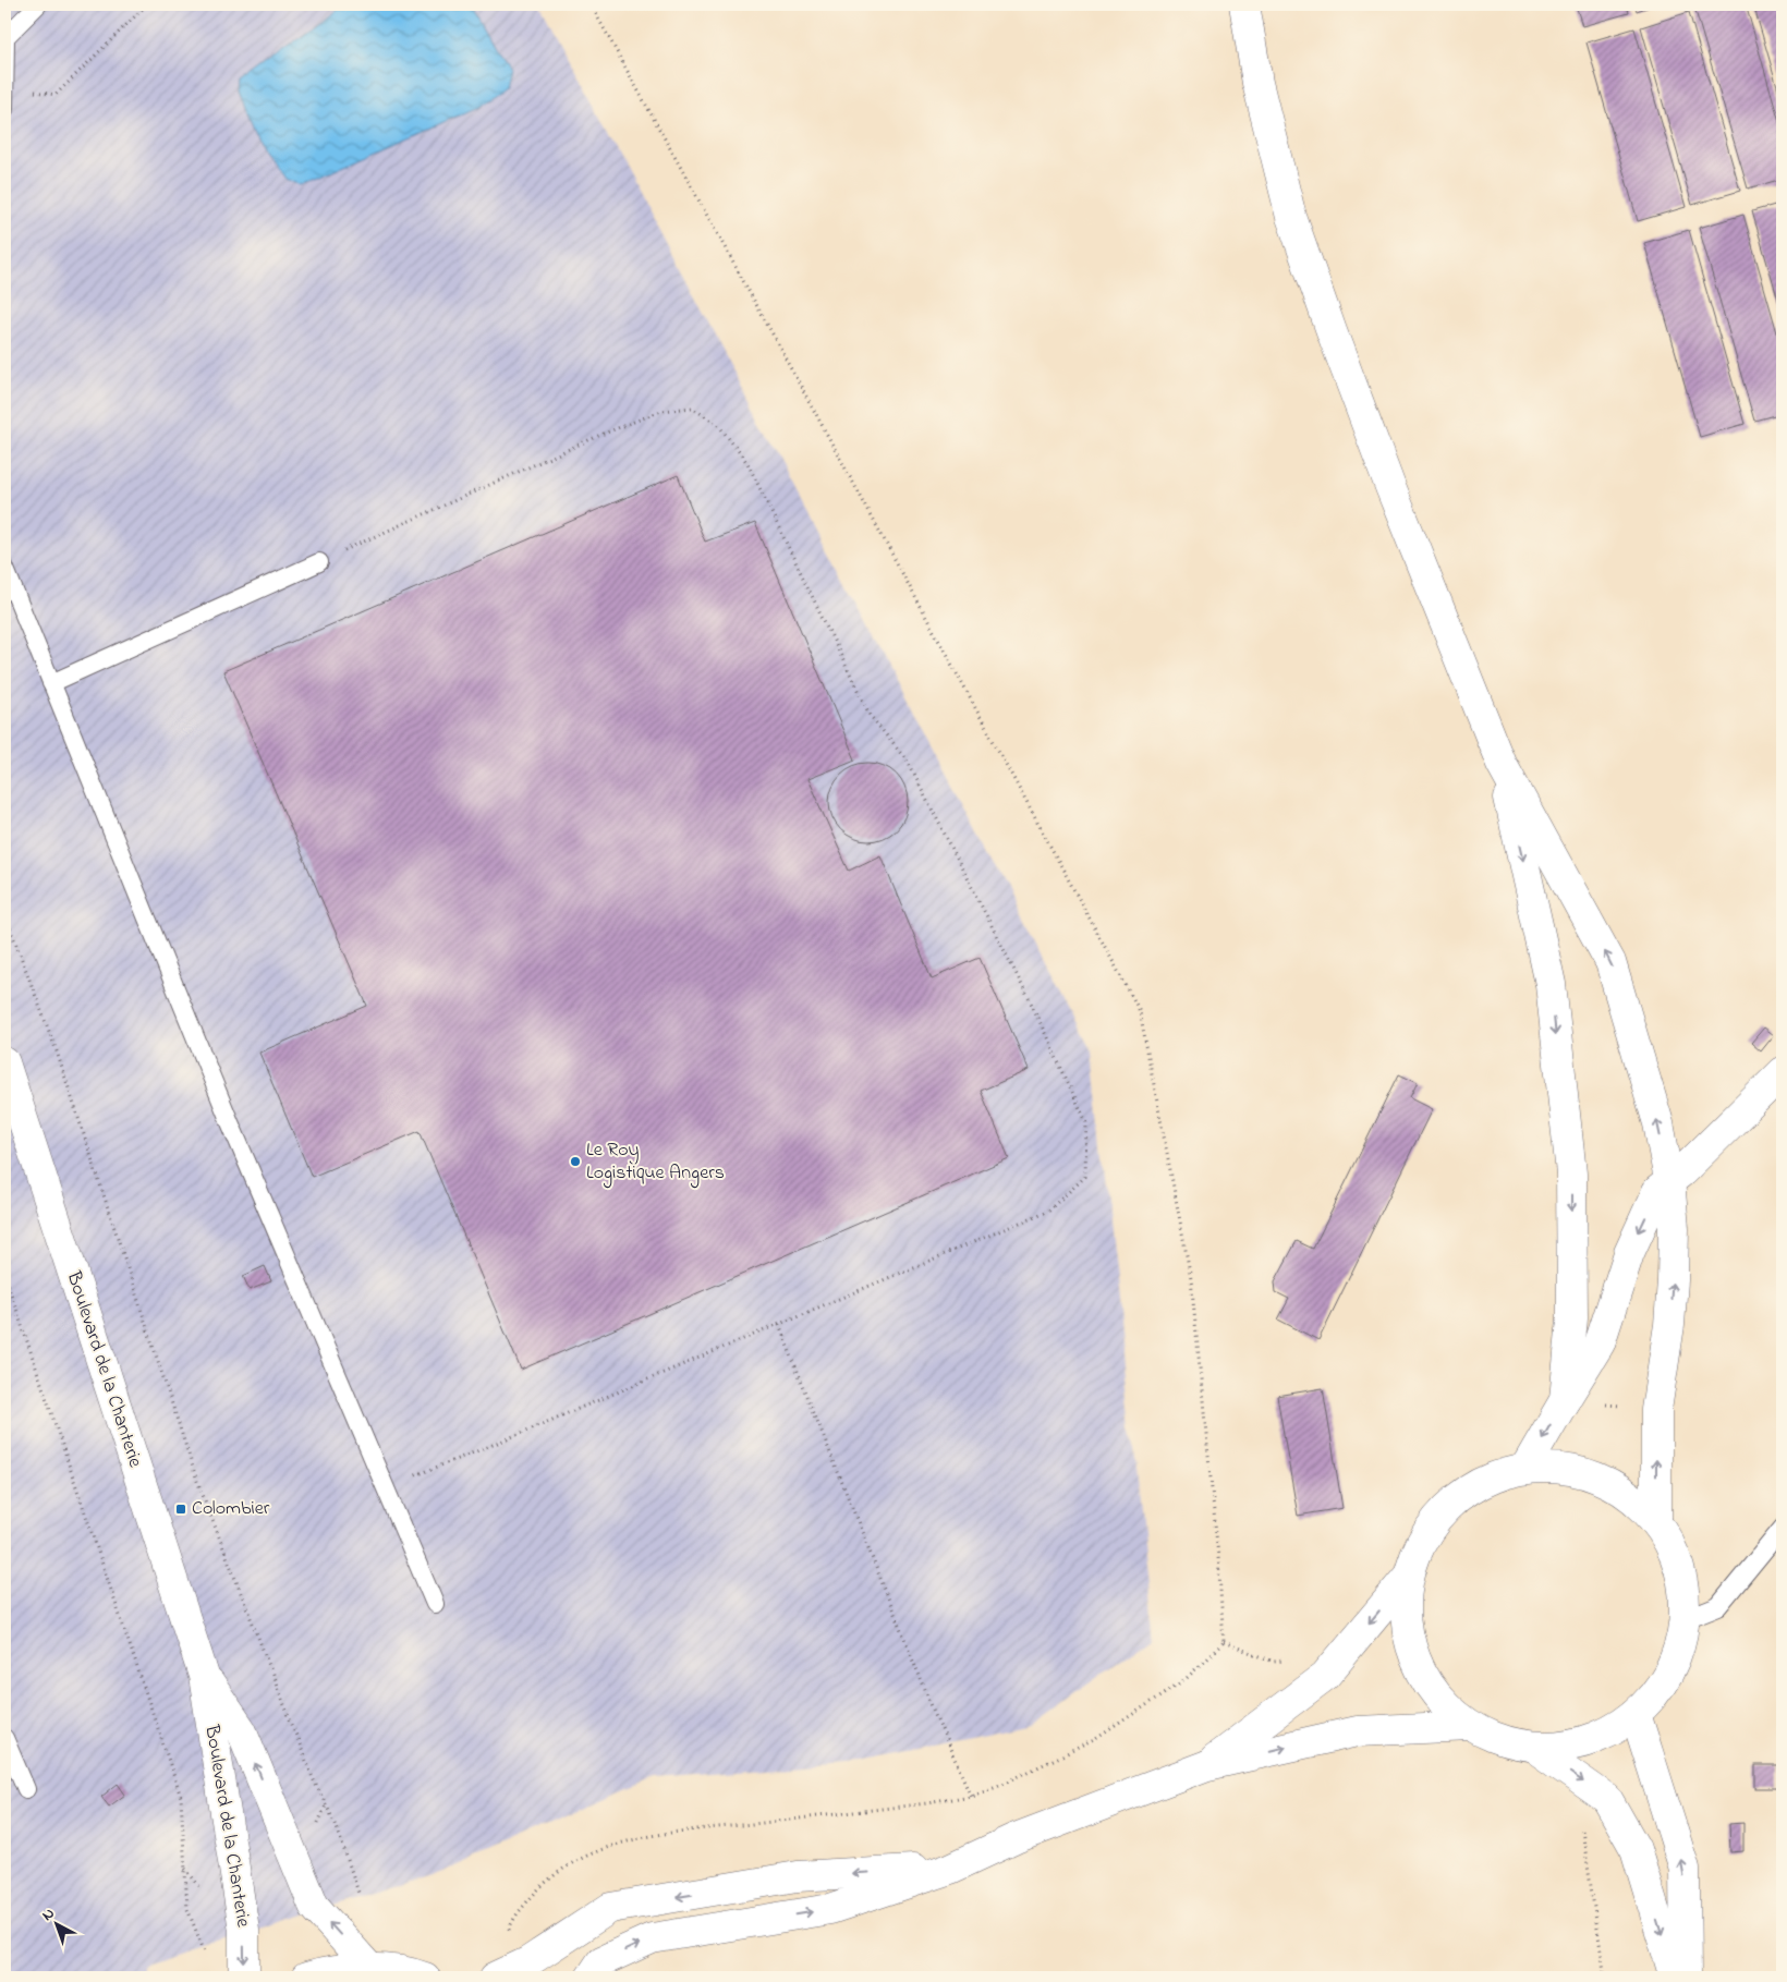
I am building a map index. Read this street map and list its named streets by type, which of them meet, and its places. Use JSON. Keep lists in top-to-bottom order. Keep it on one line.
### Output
{"streets":{"street":["Boulevard de la Chanterie"]},"places":{"other":["Le Roy Logistique Angers"],"transit":["Colombier"]},"north":"top left"}
